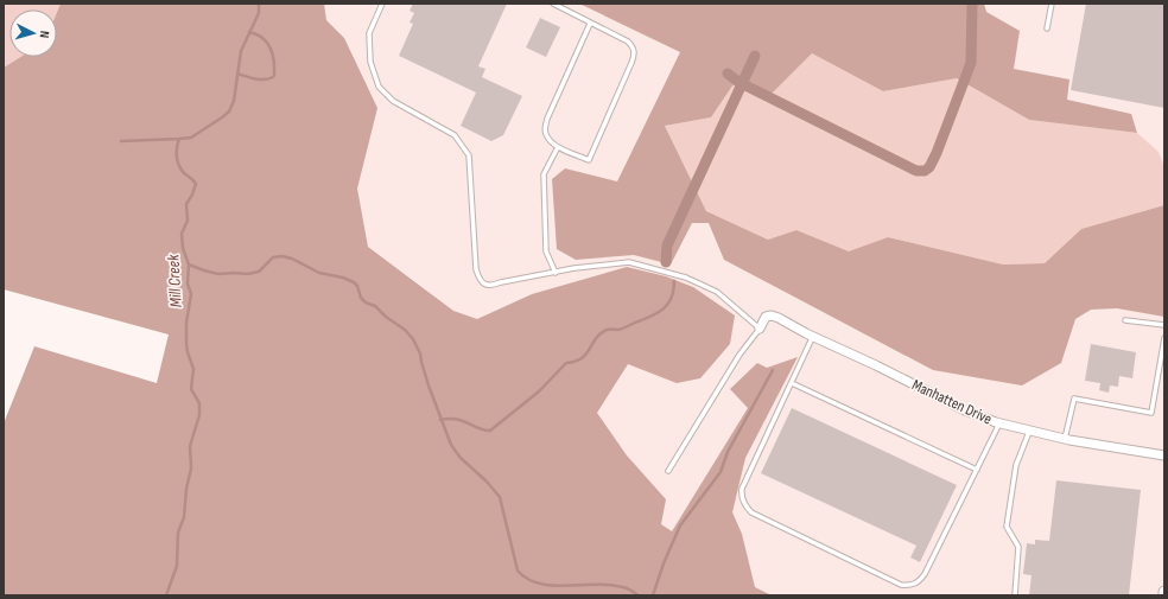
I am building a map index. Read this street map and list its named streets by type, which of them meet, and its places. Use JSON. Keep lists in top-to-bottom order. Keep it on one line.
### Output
{"streets":{"street":["Manhatten Drive"]},"water":["Mill Creek"],"north":"right"}
